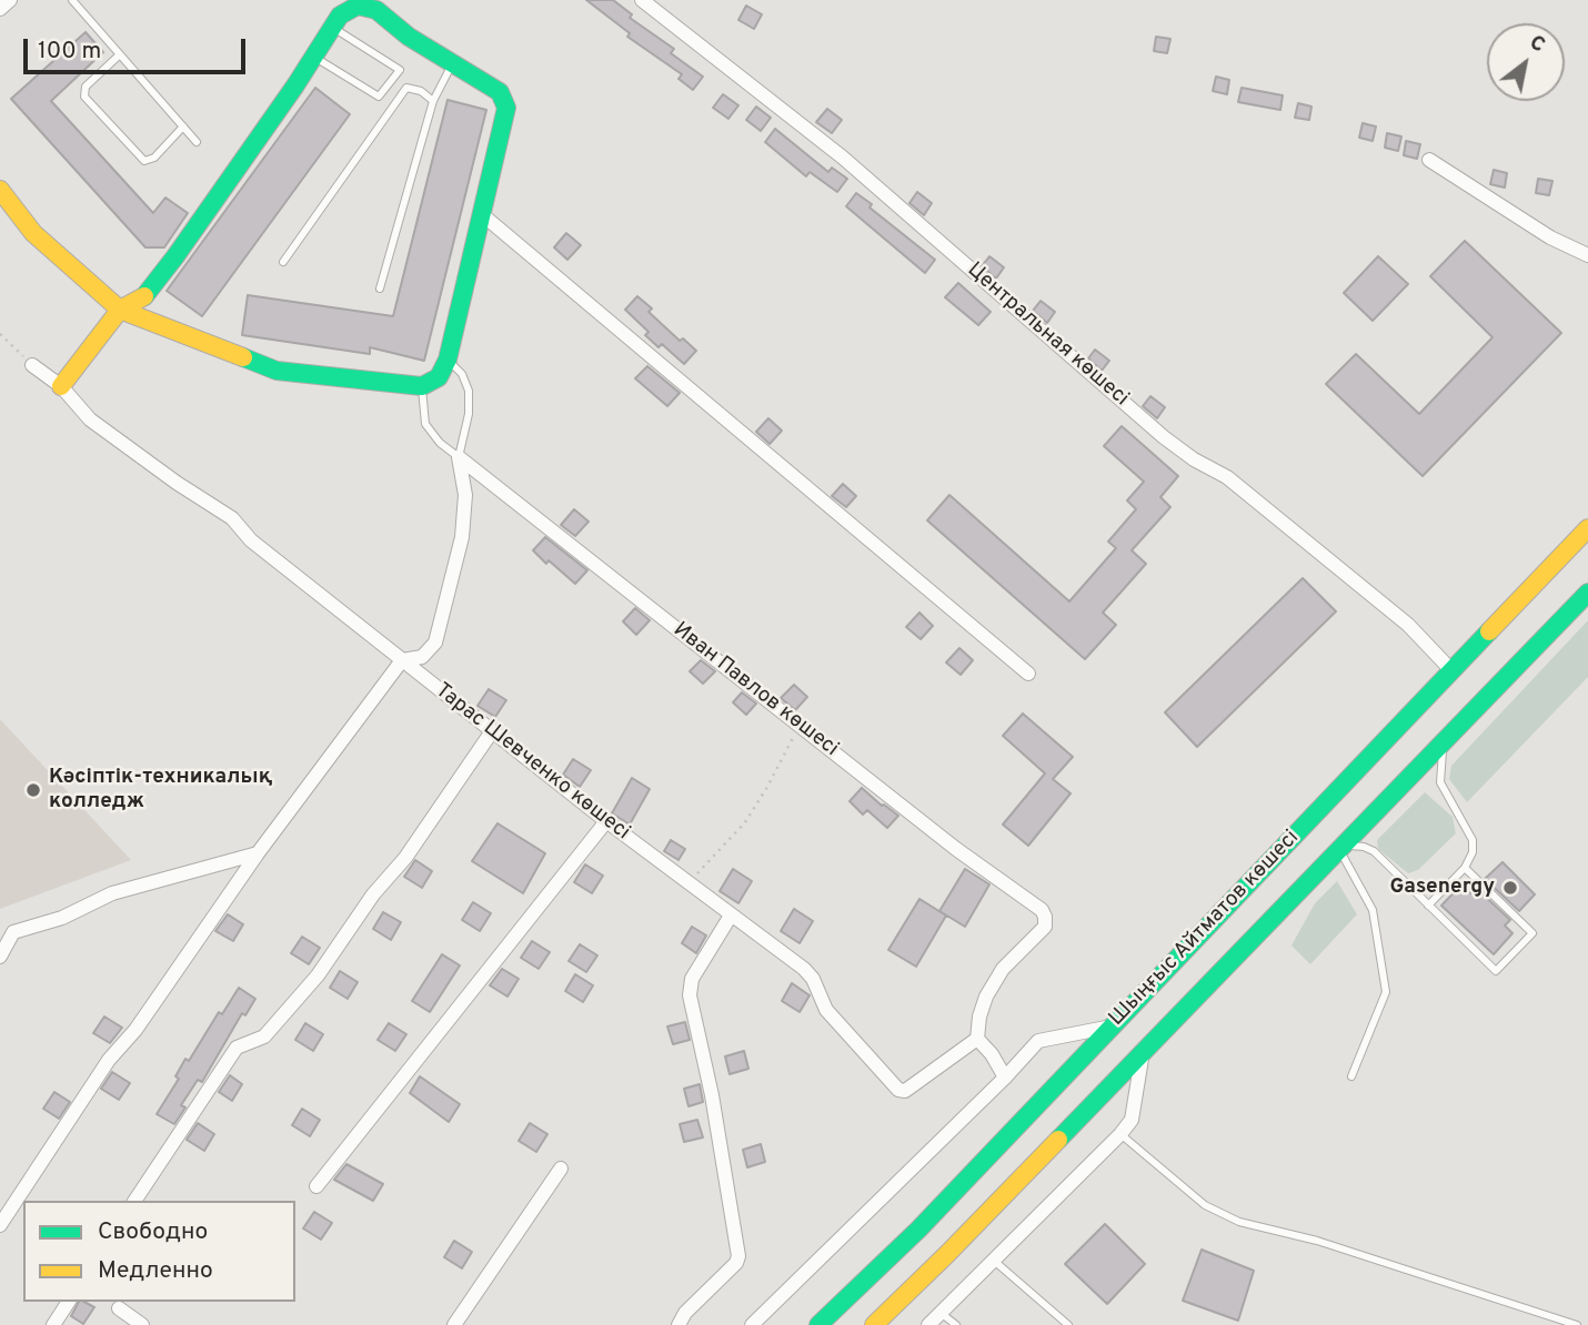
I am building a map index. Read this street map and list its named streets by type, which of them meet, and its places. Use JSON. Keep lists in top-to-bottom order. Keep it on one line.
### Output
{"streets":{"main road":["Шыңғыс Айтматов көшесі"],"street":["Центральная көшесі","Иван Павлов көшесі","Тарас Шевченко көшесі"]},"crossings":[["Центральная көшесі","Шыңғыс Айтматов көшесі"],["Иван Павлов көшесі","Тарас Шевченко көшесі"]],"places":["Кәсіптік-техникалық колледж","Gasenergy"],"legend":["Свободно","Медленно"],"scale_bar":"100 m","north":"top right"}
